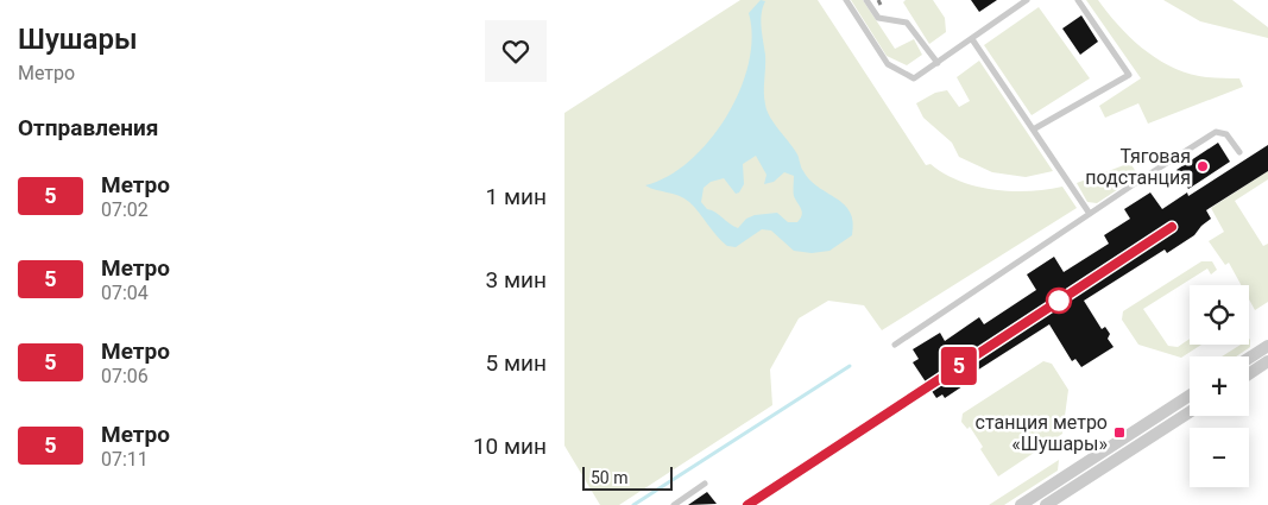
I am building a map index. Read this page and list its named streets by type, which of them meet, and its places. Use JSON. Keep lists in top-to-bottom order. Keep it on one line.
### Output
{"places":{"other":["Тяговая подстанция"],"transit":["станция метро «Шушары»"]},"lines":["metro line 5"],"scale_bar":"50 m","page":{"heading":[["Шушары","Метро"],"Отправления"],"on_map":"5","list":[{"mark":"5","name":"Метро","note":"07:02","value":"1 мин"},{"mark":"5","name":"Метро","note":"07:04","value":"3 мин"},{"mark":"5","name":"Метро","note":"07:06","value":"5 мин"},{"mark":"5","name":"Метро","note":"07:11","value":"10 мин"}],"map_buttons":["+","−"],"scale":"50 m"}}
